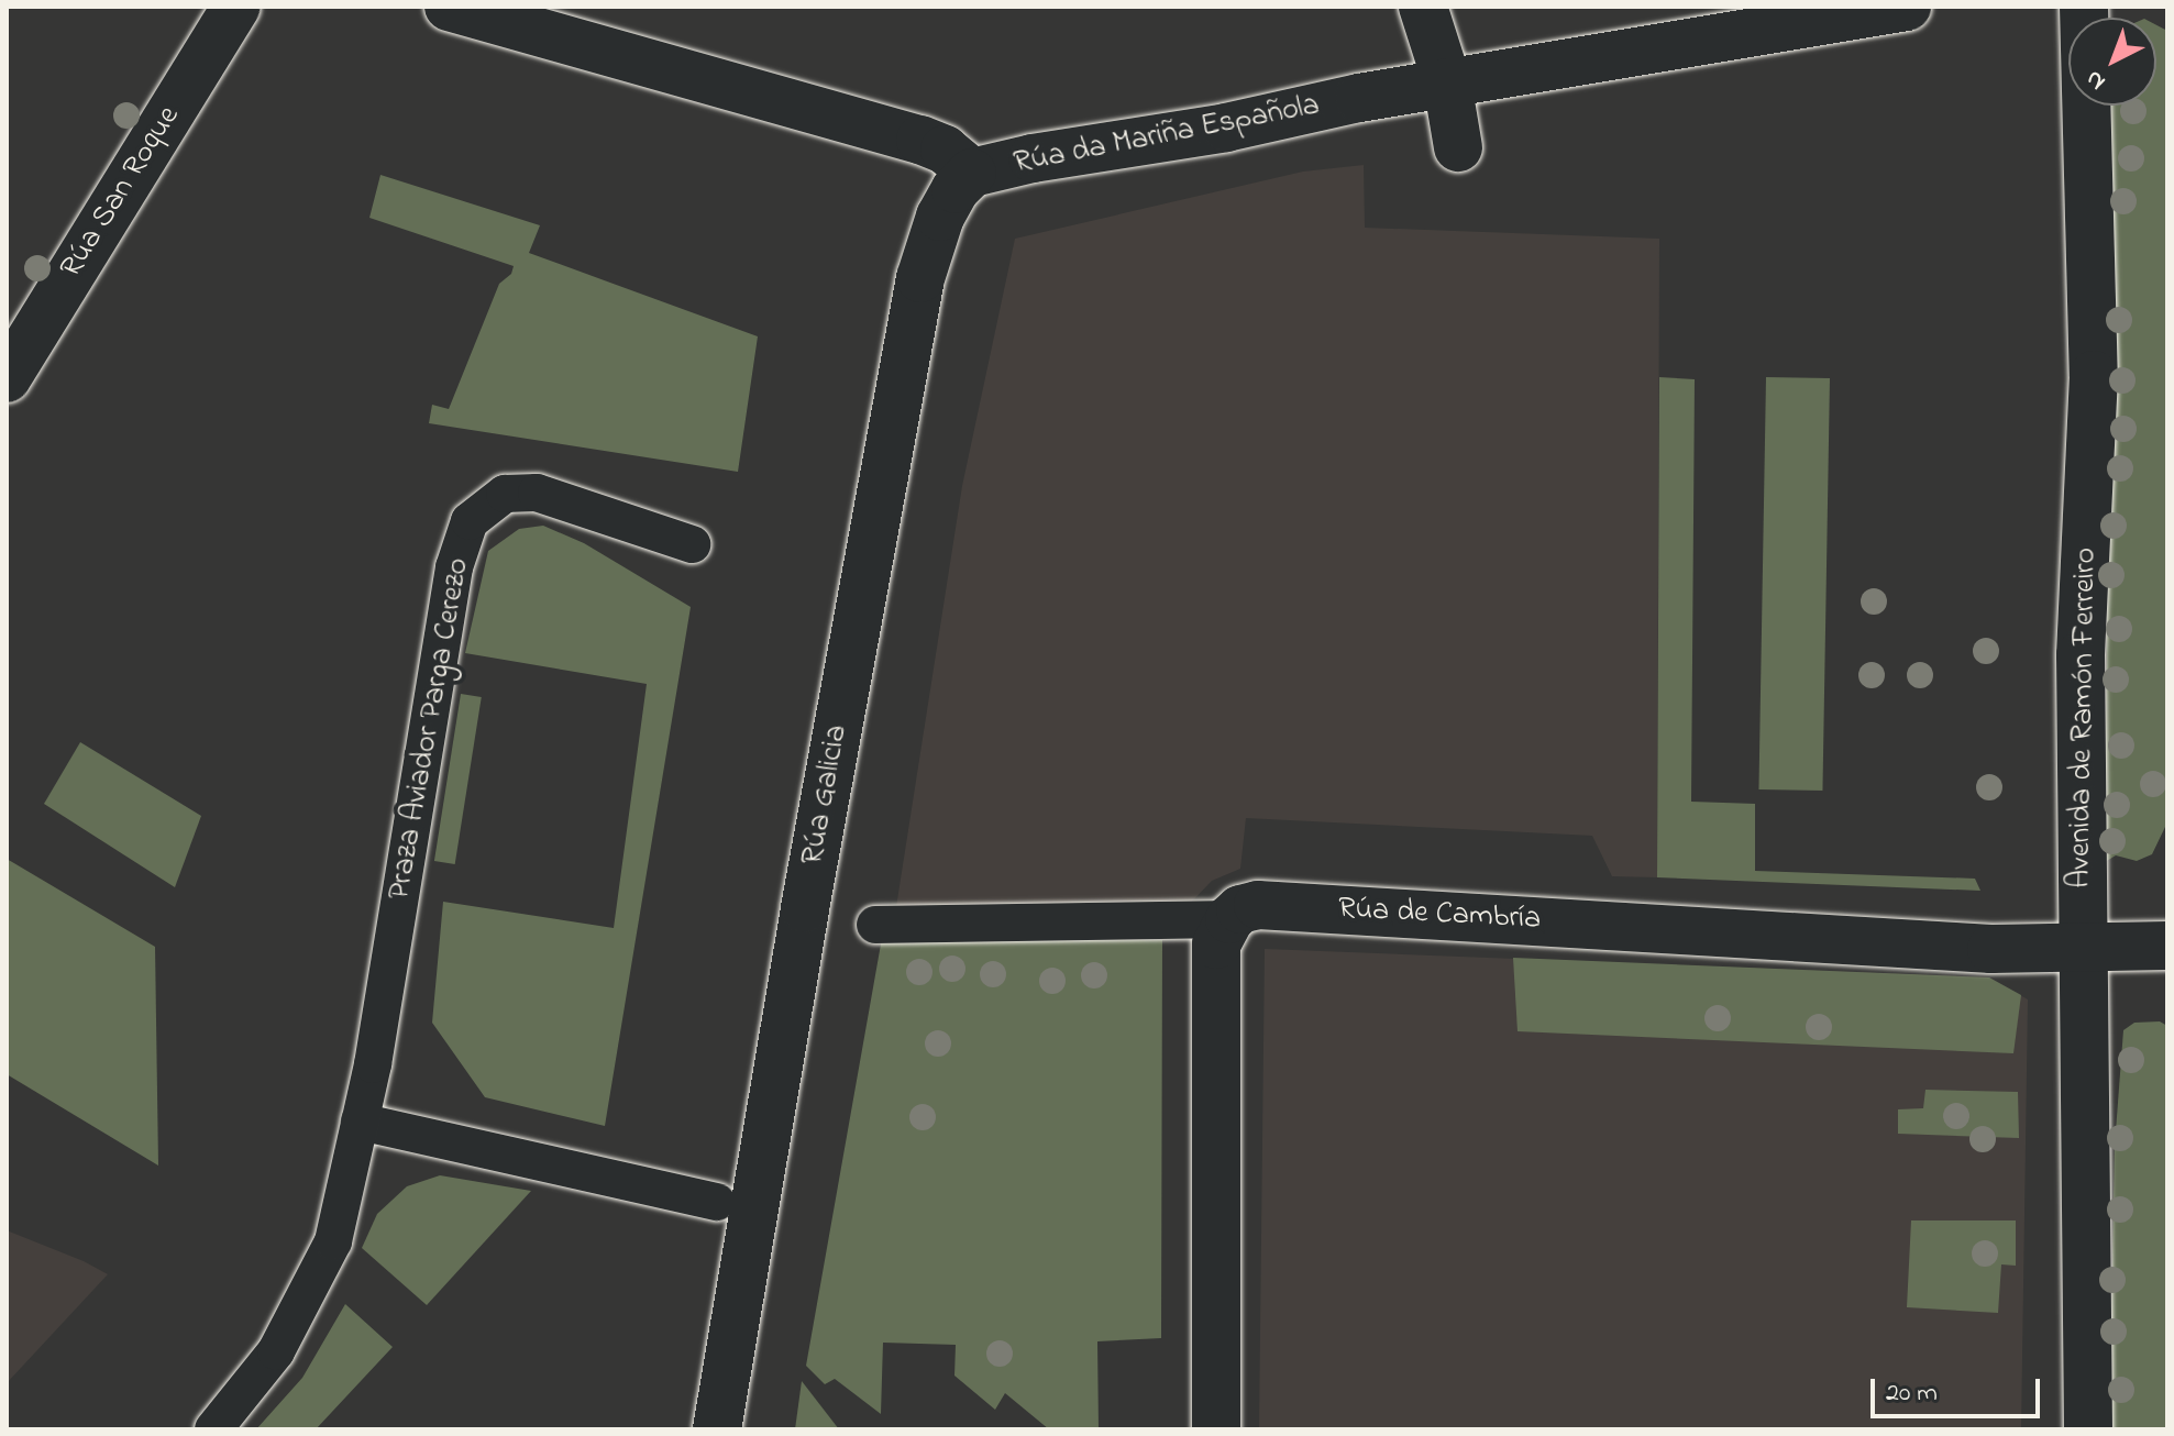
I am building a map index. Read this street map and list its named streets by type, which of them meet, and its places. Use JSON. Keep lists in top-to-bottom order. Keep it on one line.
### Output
{"streets":{"street":["Rúa da Mariña Española","Rúa San Roque","Avenida de Ramón Ferreiro","Praza Aviador Parga Cerezo","Rúa Galicia","Rúa de Cambría"]},"crossings":[["Rúa da Mariña Española","Rúa Galicia"],["Avenida de Ramón Ferreiro","Rúa de Cambría"]],"scale_bar":"20 m","north":"bottom left"}
